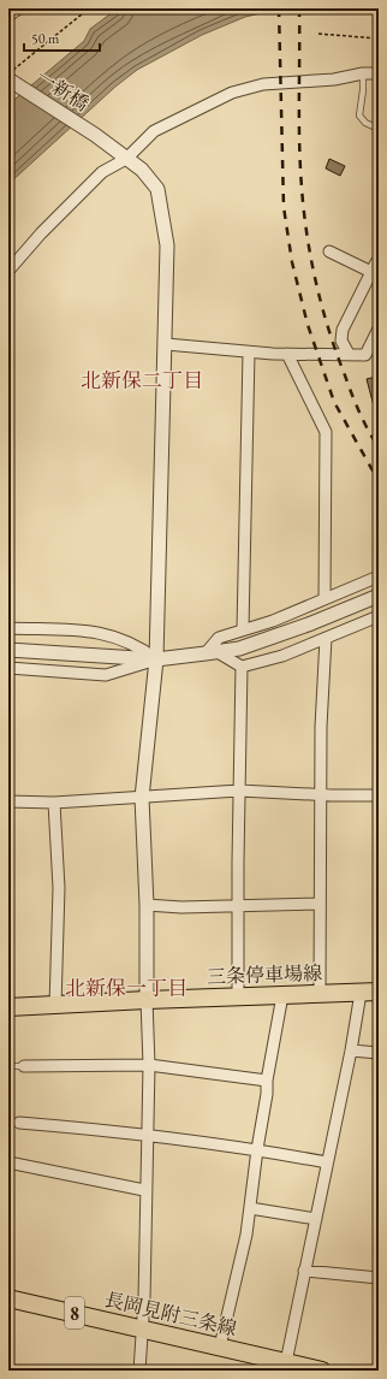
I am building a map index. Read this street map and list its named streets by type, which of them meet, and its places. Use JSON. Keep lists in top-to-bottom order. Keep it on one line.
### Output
{"streets":{"main road":["三条停車場線","8","長岡見附三条線"],"street":["一新橋"]},"crossings":[["一新橋","三条停車場線"]],"districts":["北新保二丁目","北新保一丁目"],"scale_bar":"50 m"}
